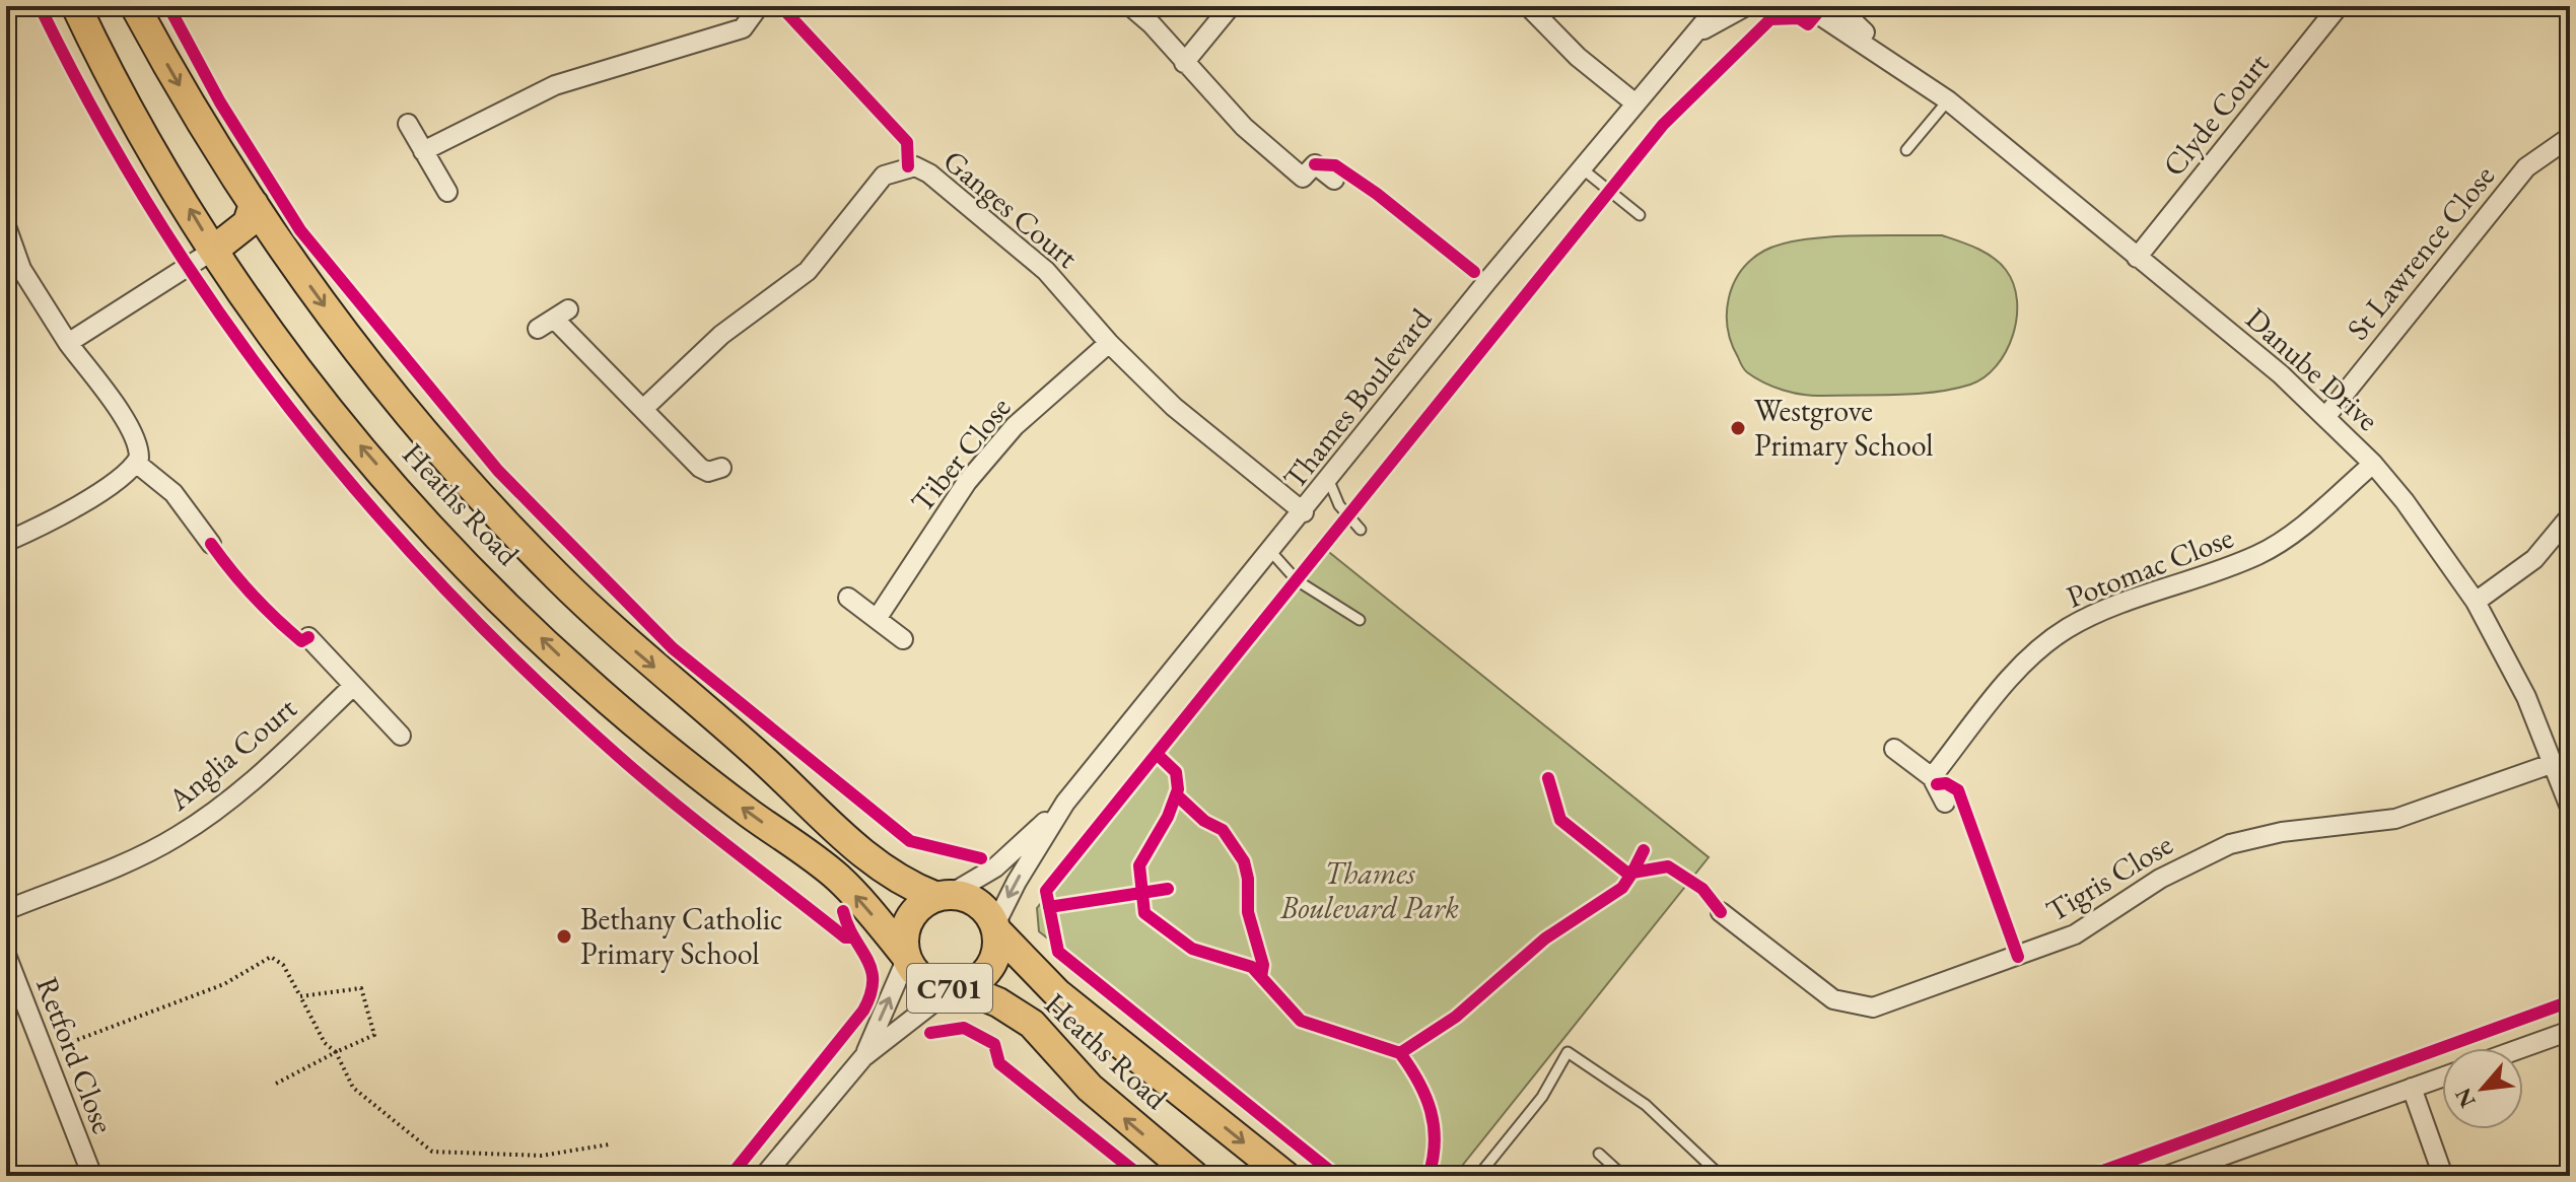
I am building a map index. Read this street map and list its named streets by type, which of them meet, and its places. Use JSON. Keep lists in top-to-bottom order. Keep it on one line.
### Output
{"streets":{"main road":["Heaths Road","C701"],"street":["Clyde Court","Ganges Court","St Lawrence Close","Danube Drive","Thames Boulevard","Tiber Close","Potomac Close","Anglia Court","Tigris Close","Retford Close"]},"crossings":[["Clyde Court","Danube Drive"],["Ganges Court","Thames Boulevard"],["Ganges Court","Tiber Close"],["St Lawrence Close","Danube Drive"],["Danube Drive","Potomac Close"],["Danube Drive","Tigris Close"],["Thames Boulevard","Heaths Road"],["Thames Boulevard","C701"],["Heaths Road","C701"]],"parks":["Thames Boulevard Park"],"places":["Westgrove Primary School","Bethany Catholic Primary School"],"north":"bottom left"}
